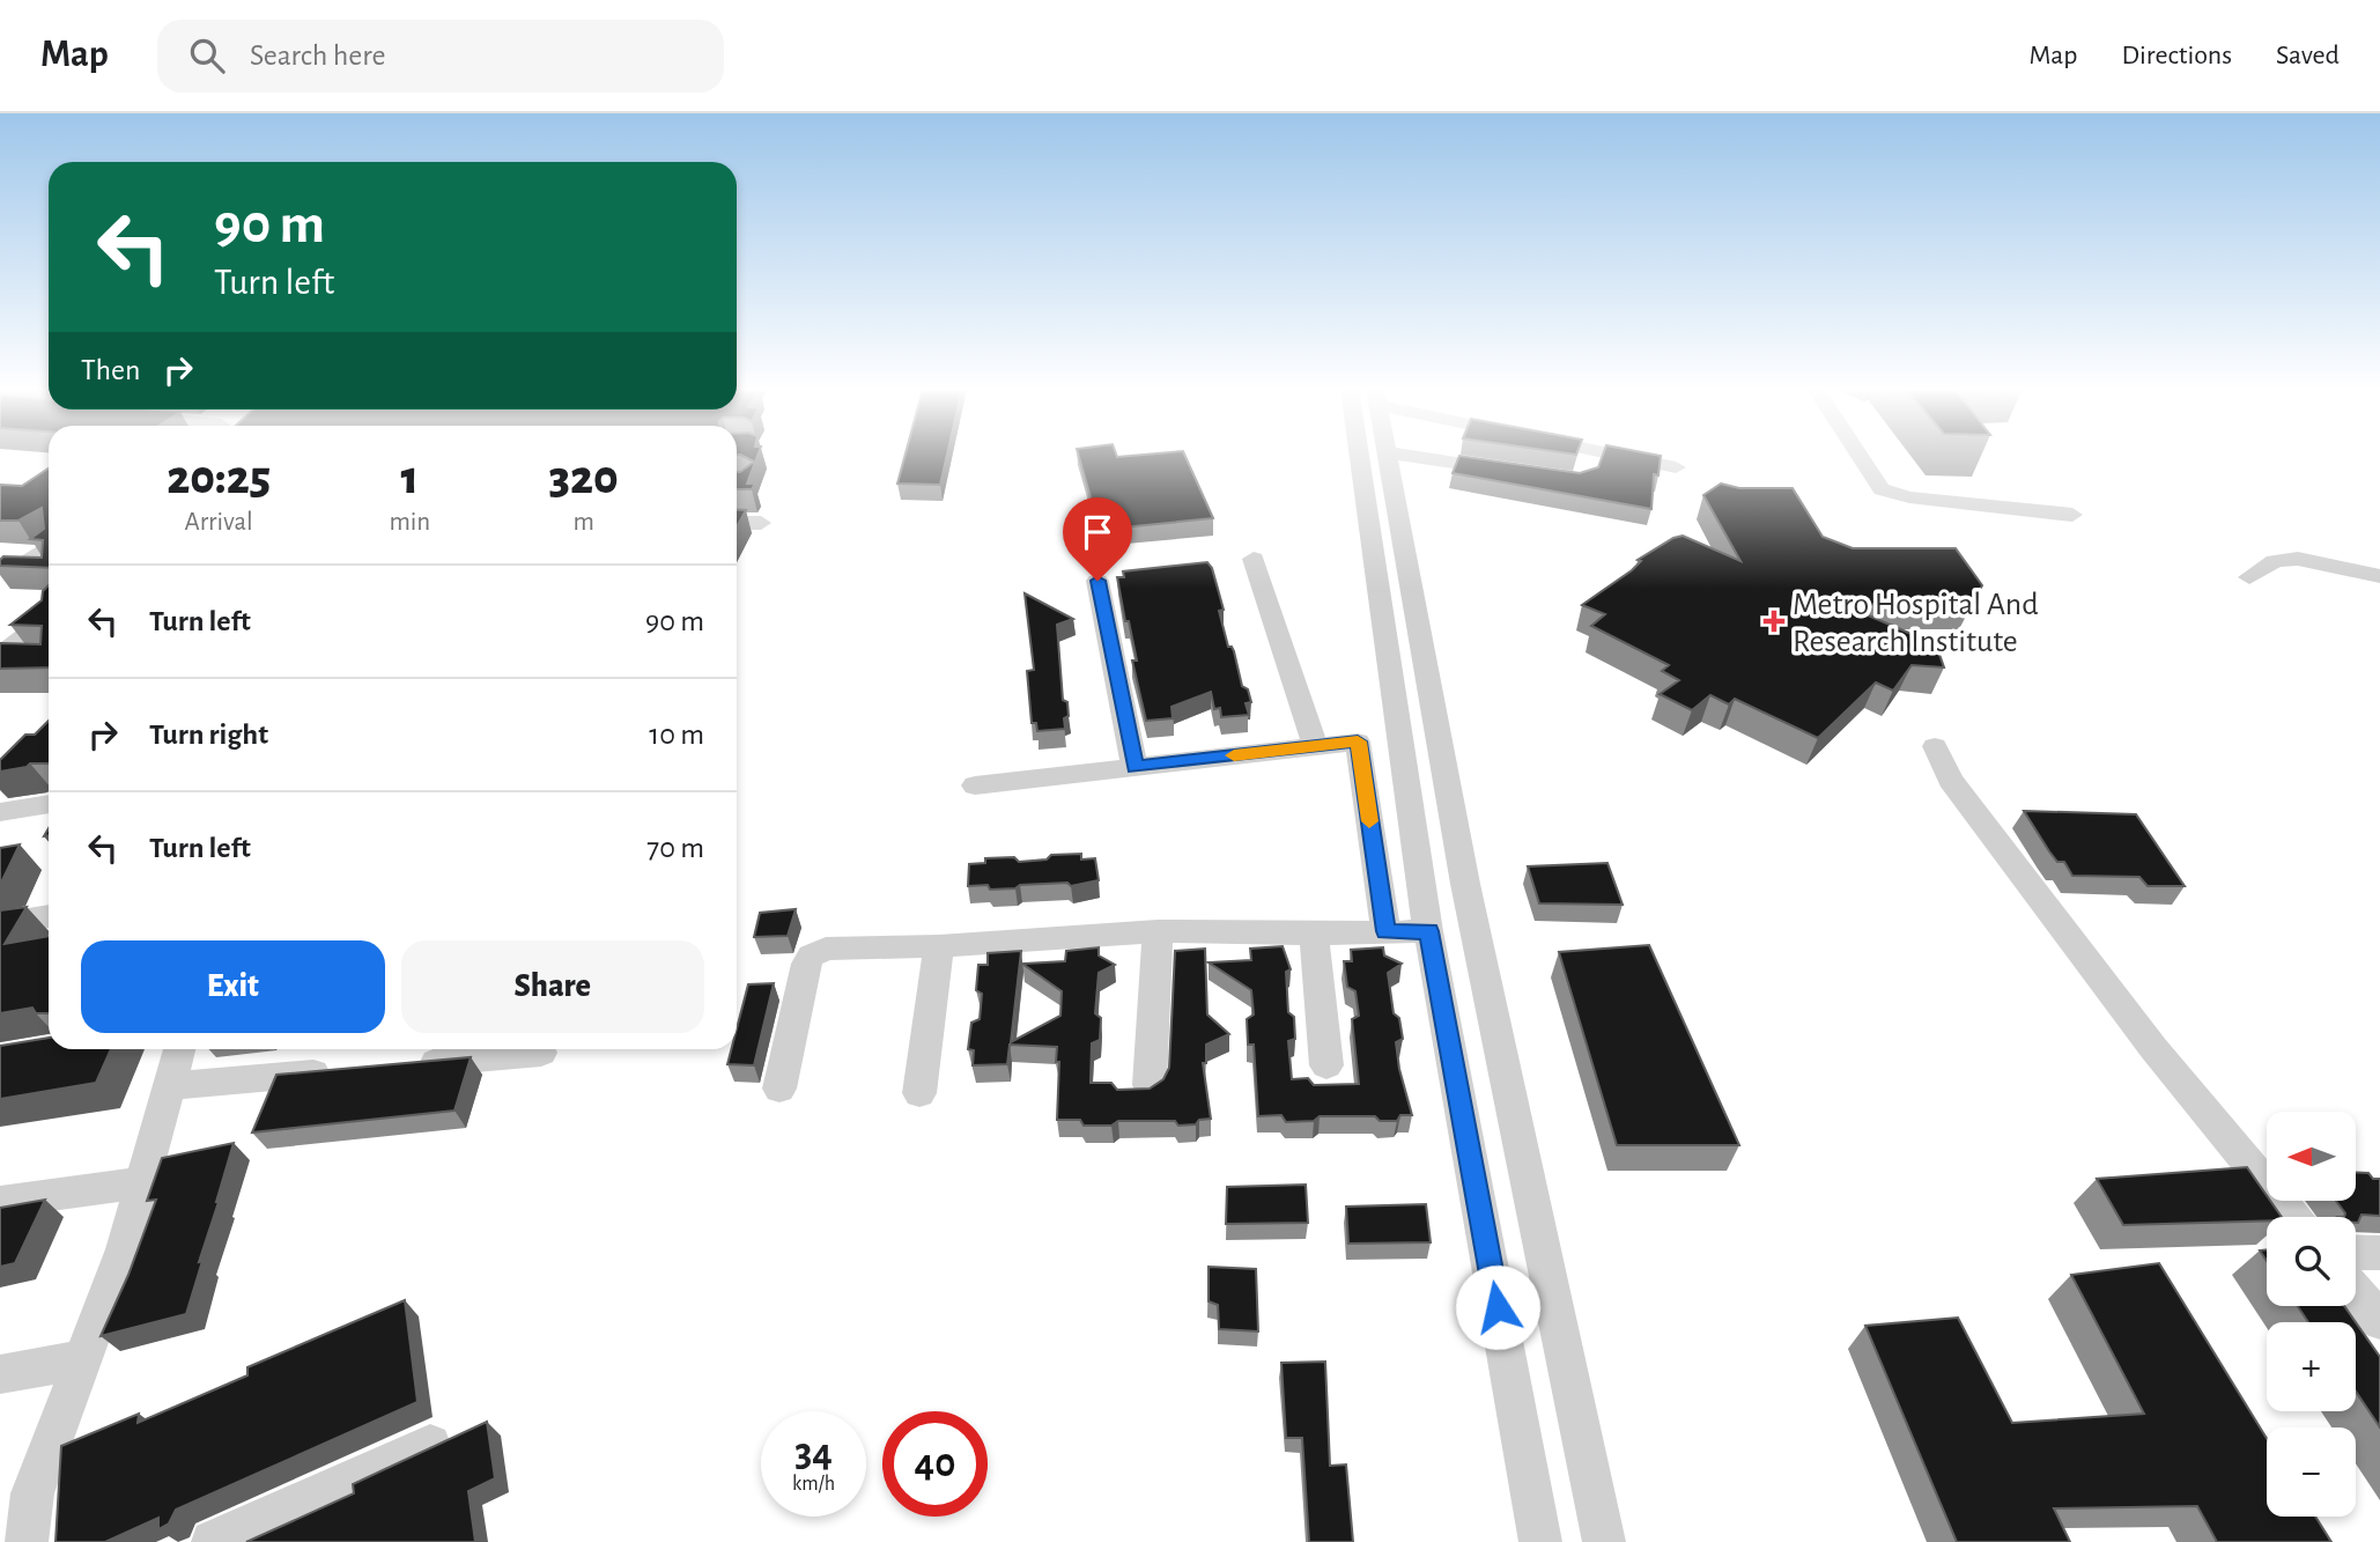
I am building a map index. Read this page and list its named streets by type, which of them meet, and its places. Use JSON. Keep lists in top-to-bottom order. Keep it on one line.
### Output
{"places":{"health":["Metro Hospital And Research Institute"]},"north":"left","page":{"header":"Map","search":"Search here","nav":["Map","Directions","Saved"],"turn":["90 m","Turn left"],"then":"Then","eta":["20:25","Arrival","1","min","320","m"],"list":[{"name":"Turn left","value":"90 m"},{"name":"Turn right","value":"10 m"},{"name":"Turn left","value":"70 m"}],"buttons":["Exit","Share"],"map_buttons":["+","−"],"speed":"34 km/h","limit":"40"}}
